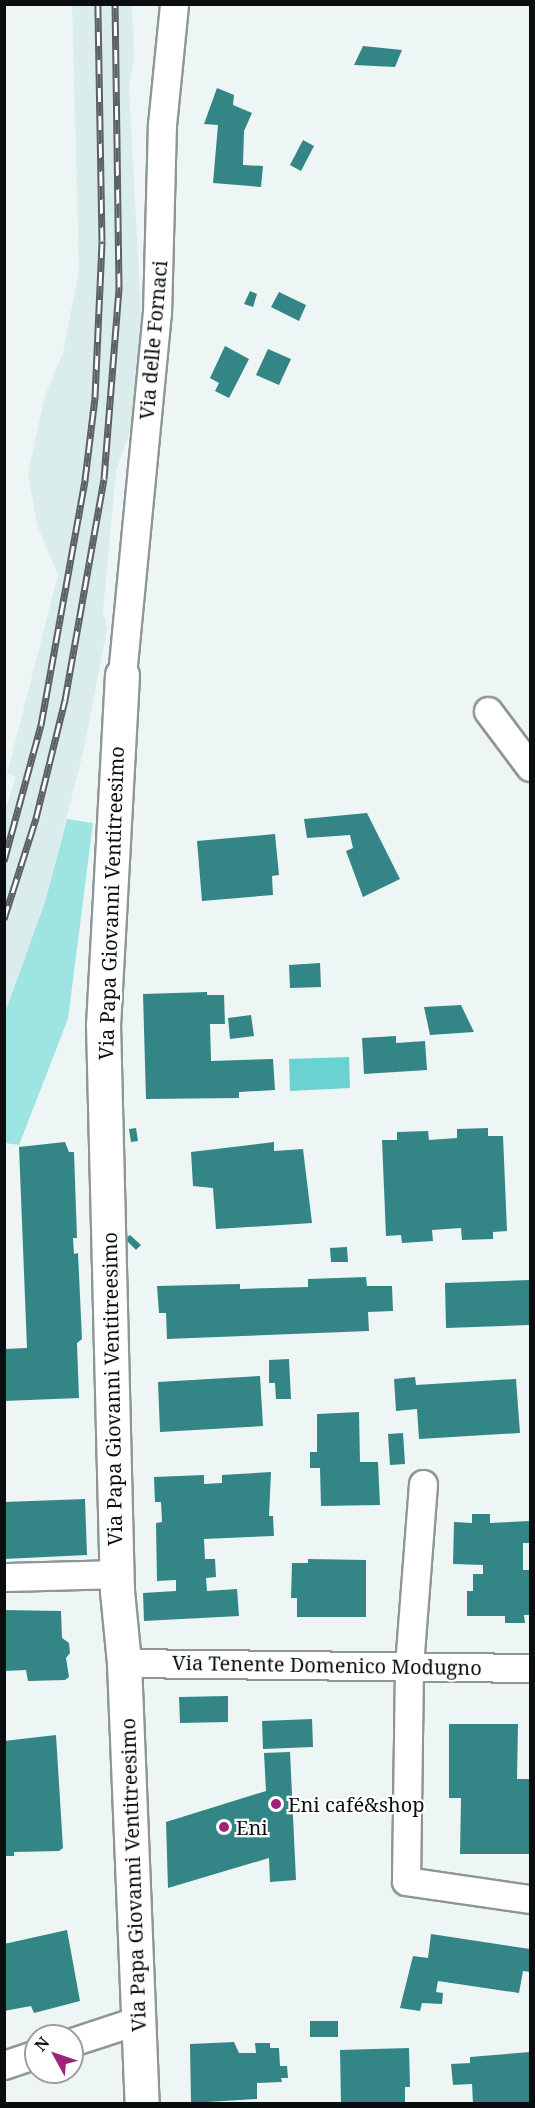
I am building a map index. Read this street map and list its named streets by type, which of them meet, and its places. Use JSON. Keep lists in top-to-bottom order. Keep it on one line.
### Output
{"streets":{"street":["Via delle Fornaci","Via Papa Giovanni Ventitreesimo","Via Tenente Domenico Modugno"]},"crossings":[["Via delle Fornaci","Via Papa Giovanni Ventitreesimo"],["Via Papa Giovanni Ventitreesimo","Via Tenente Domenico Modugno"]],"places":["Eni café&shop","Eni"],"north":"top left"}
